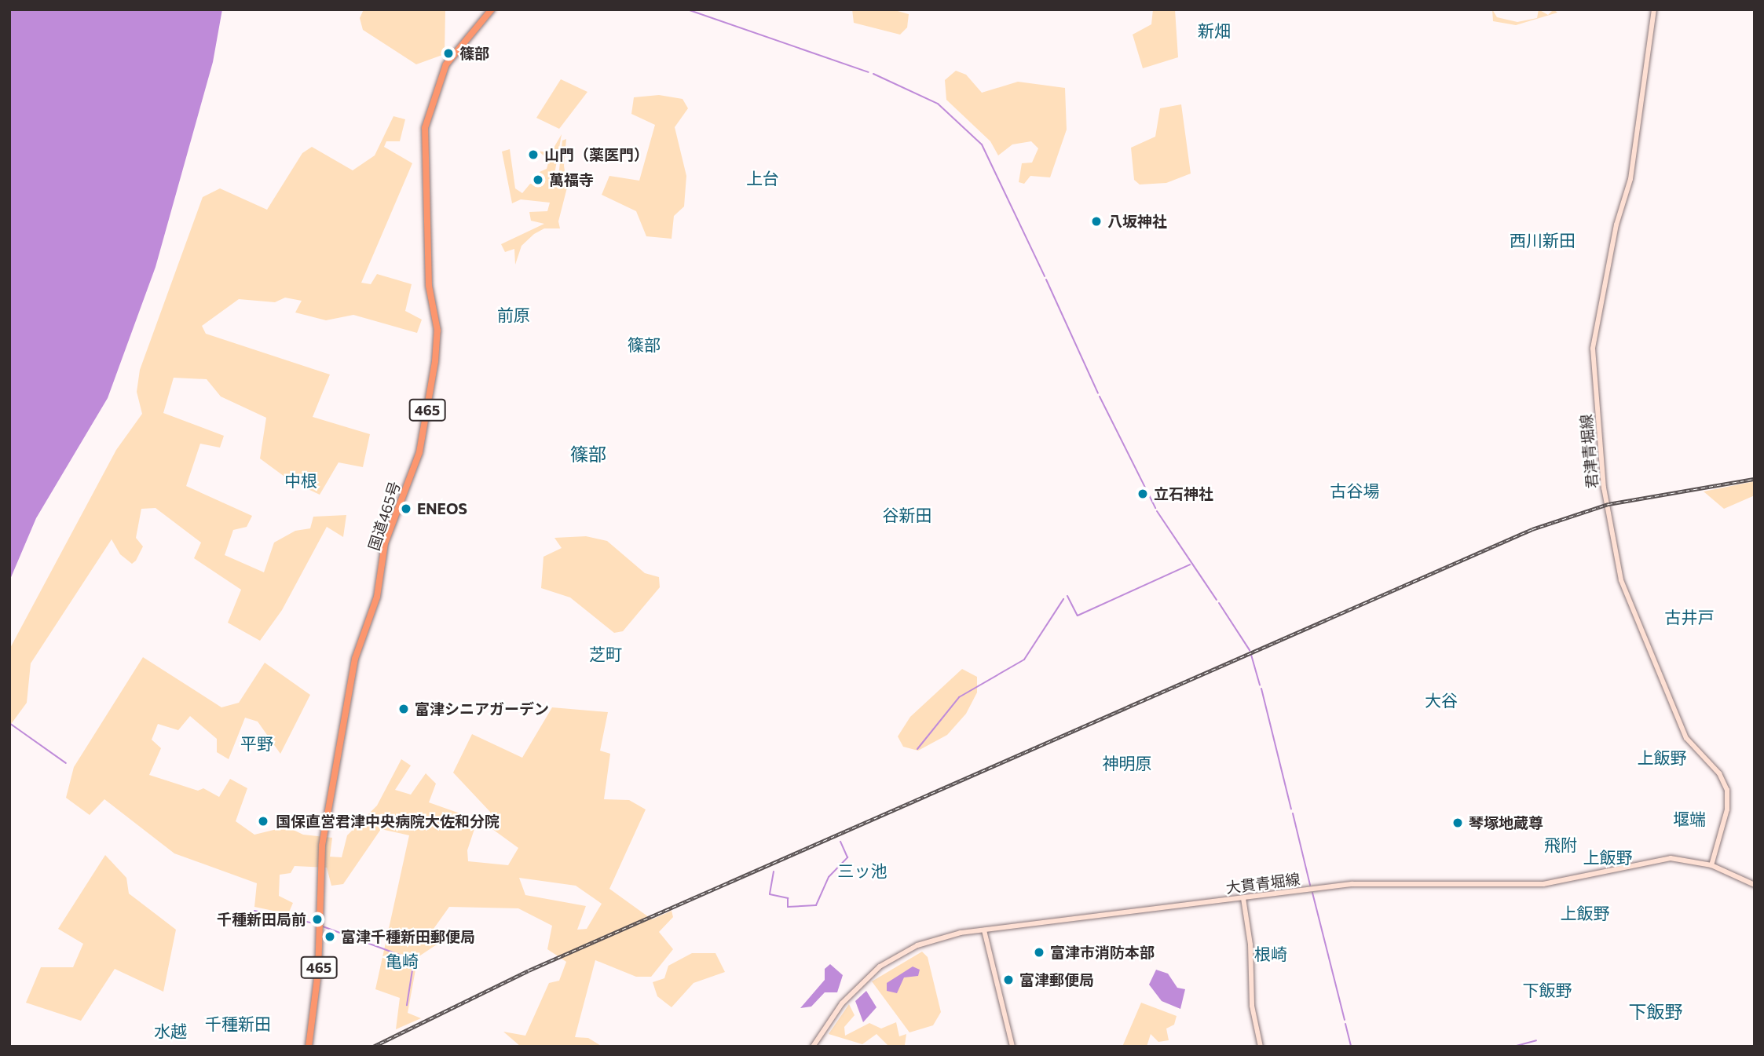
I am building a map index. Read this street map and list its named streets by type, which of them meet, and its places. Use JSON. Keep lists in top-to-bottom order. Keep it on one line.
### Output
{"streets":{"highway":["465","国道465号"],"main road":["君津青堀線","大貫青堀線"]},"crossings":[["君津青堀線","大貫青堀線"]],"districts":["新畑","上台","西川新田","前原","篠部","篠部","中根","古谷場","谷新田","古井戸","芝町","大谷","平野","上飯野","神明原","堰端","飛附","上飯野","三ッ池","上飯野","根崎","亀崎","下飯野","下飯野","千種新田","水越"],"places":["篠部","山門（薬医門）","萬福寺","八坂神社","立石神社","ENEOS","富津シニアガーデン","国保直営君津中央病院大佐和分院","琴塚地蔵尊","千種新田局前","富津千種新田郵便局","富津市消防本部","富津郵便局"]}
